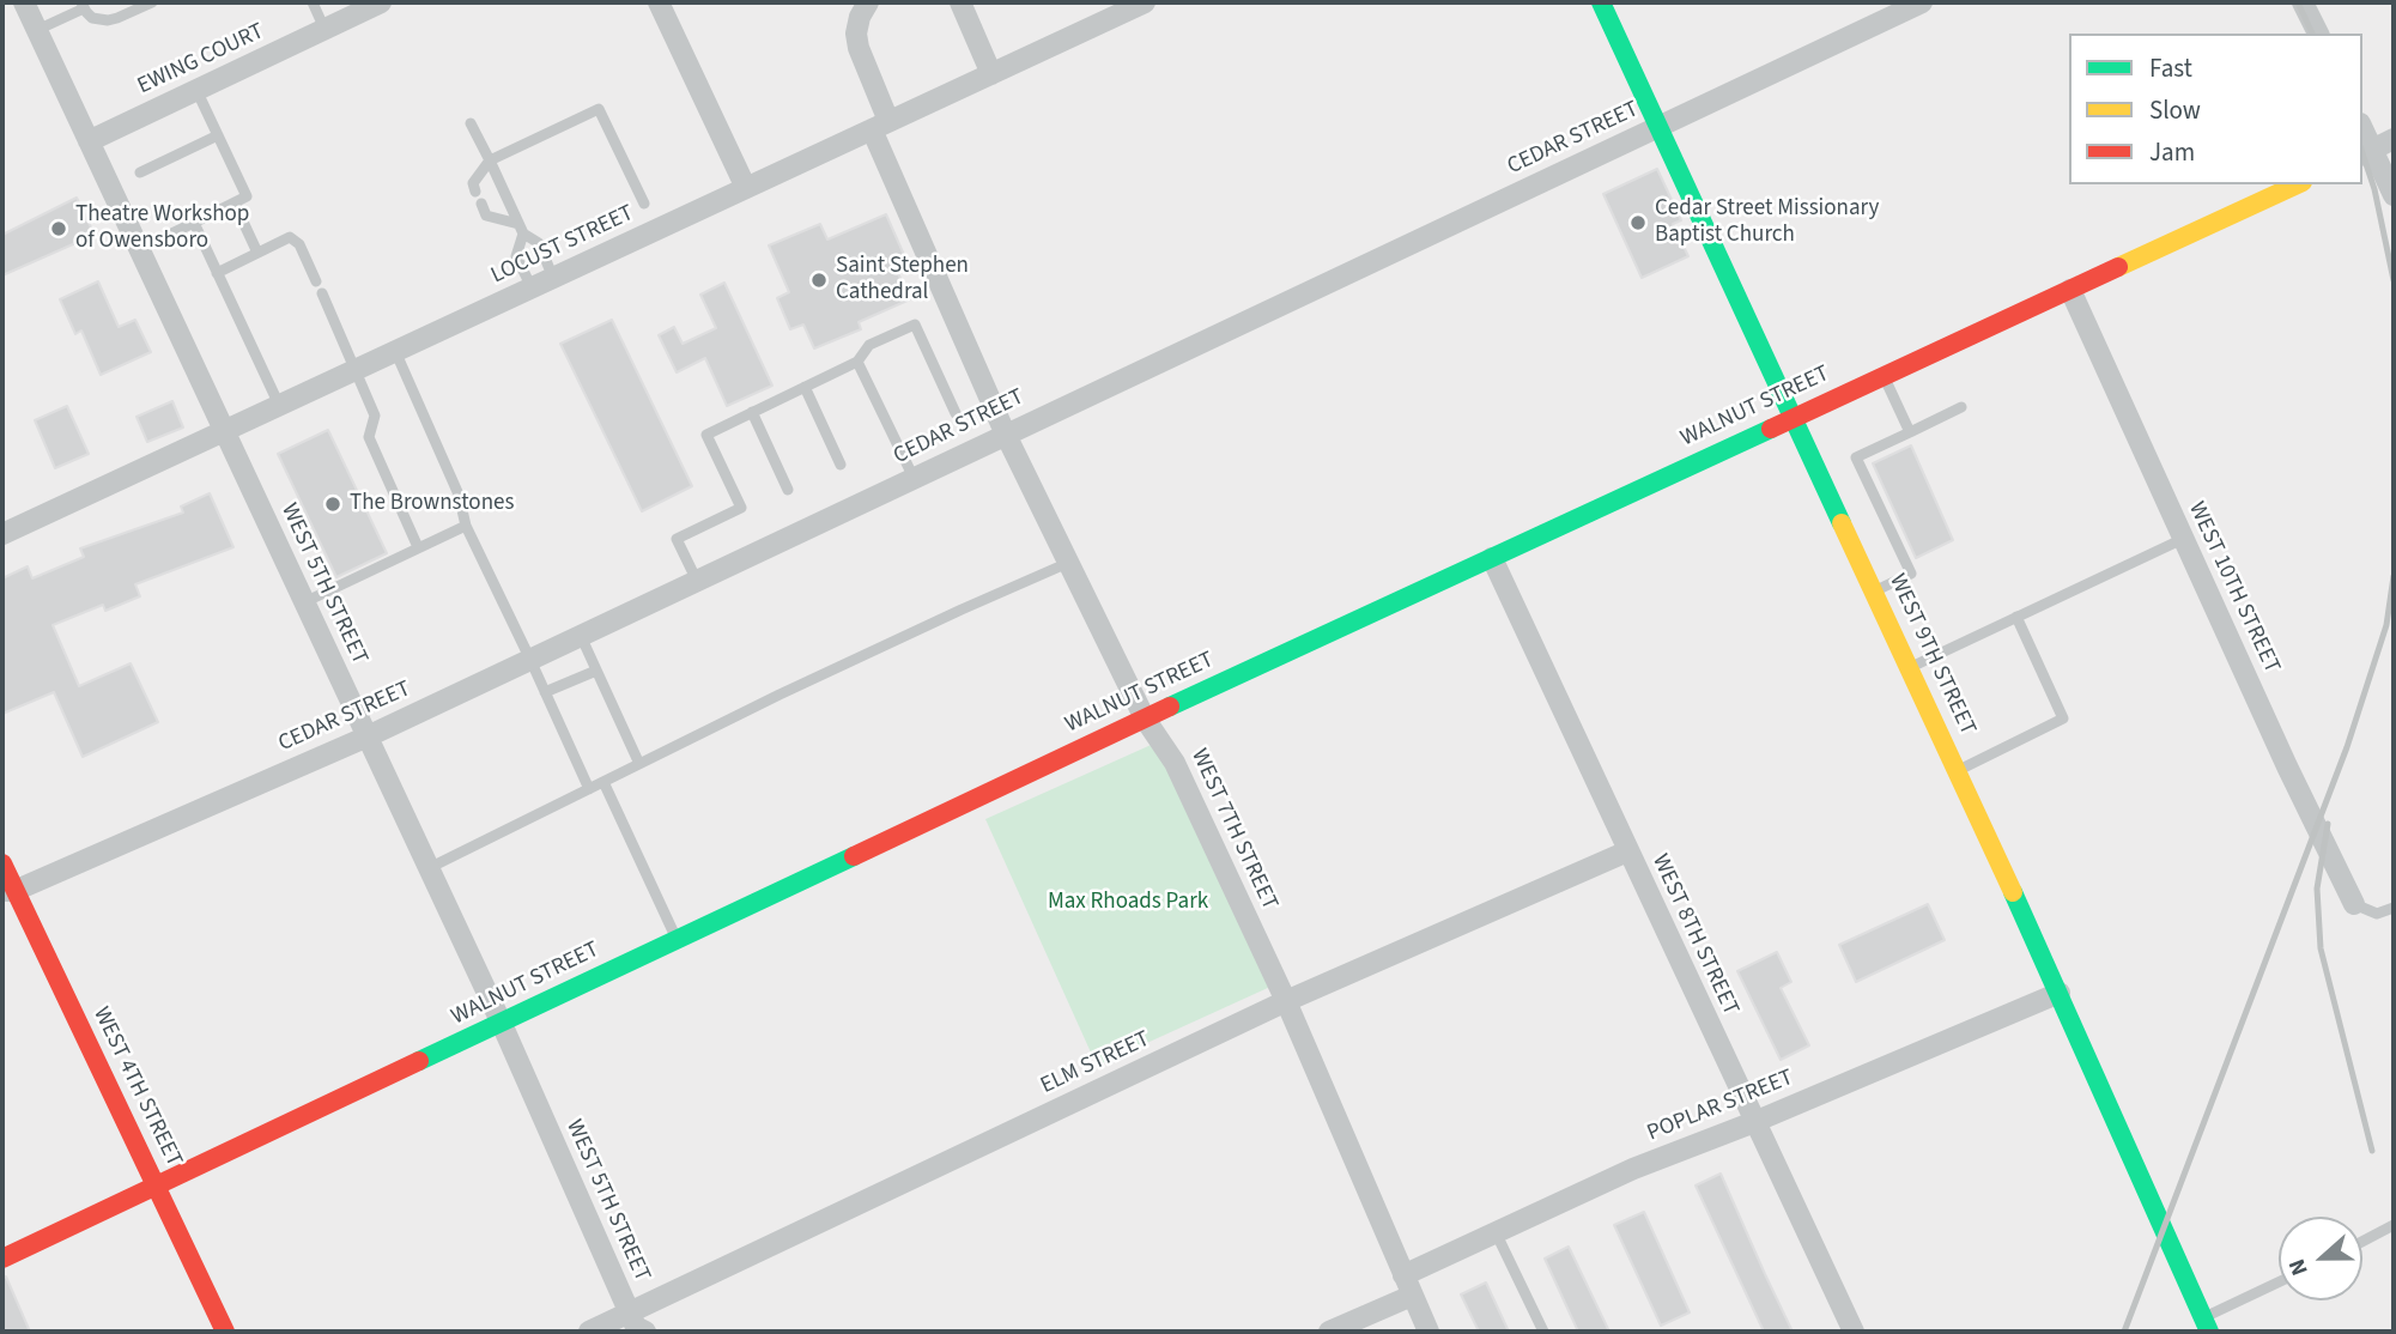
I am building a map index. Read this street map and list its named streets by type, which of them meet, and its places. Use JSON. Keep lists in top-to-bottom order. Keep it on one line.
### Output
{"streets":{"street":["EWING COURT","CEDAR STREET","LOCUST STREET","WALNUT STREET","WEST 5TH STREET","WEST 10TH STREET","WEST 9TH STREET","WEST 7TH STREET","WEST 8TH STREET","ELM STREET","WEST 4TH STREET","POPLAR STREET"]},"crossings":[["EWING COURT","WEST 5TH STREET"],["CEDAR STREET","WEST 5TH STREET"],["CEDAR STREET","WEST 9TH STREET"],["CEDAR STREET","WEST 7TH STREET"],["CEDAR STREET","WEST 4TH STREET"],["LOCUST STREET","WEST 5TH STREET"],["LOCUST STREET","WEST 7TH STREET"],["WALNUT STREET","WEST 5TH STREET"],["WALNUT STREET","WEST 10TH STREET"],["WALNUT STREET","WEST 9TH STREET"],["WALNUT STREET","WEST 7TH STREET"],["WALNUT STREET","WEST 8TH STREET"],["WALNUT STREET","WEST 4TH STREET"],["WEST 5TH STREET","ELM STREET"],["WEST 9TH STREET","POPLAR STREET"],["WEST 7TH STREET","ELM STREET"],["WEST 7TH STREET","POPLAR STREET"],["WEST 8TH STREET","ELM STREET"],["WEST 8TH STREET","POPLAR STREET"]],"parks":["Max Rhoads Park"],"places":["Cedar Street Missionary Baptist Church","Theatre Workshop of Owensboro","Saint Stephen Cathedral","The Brownstones"],"legend":["Fast","Slow","Jam"],"north":"left"}
